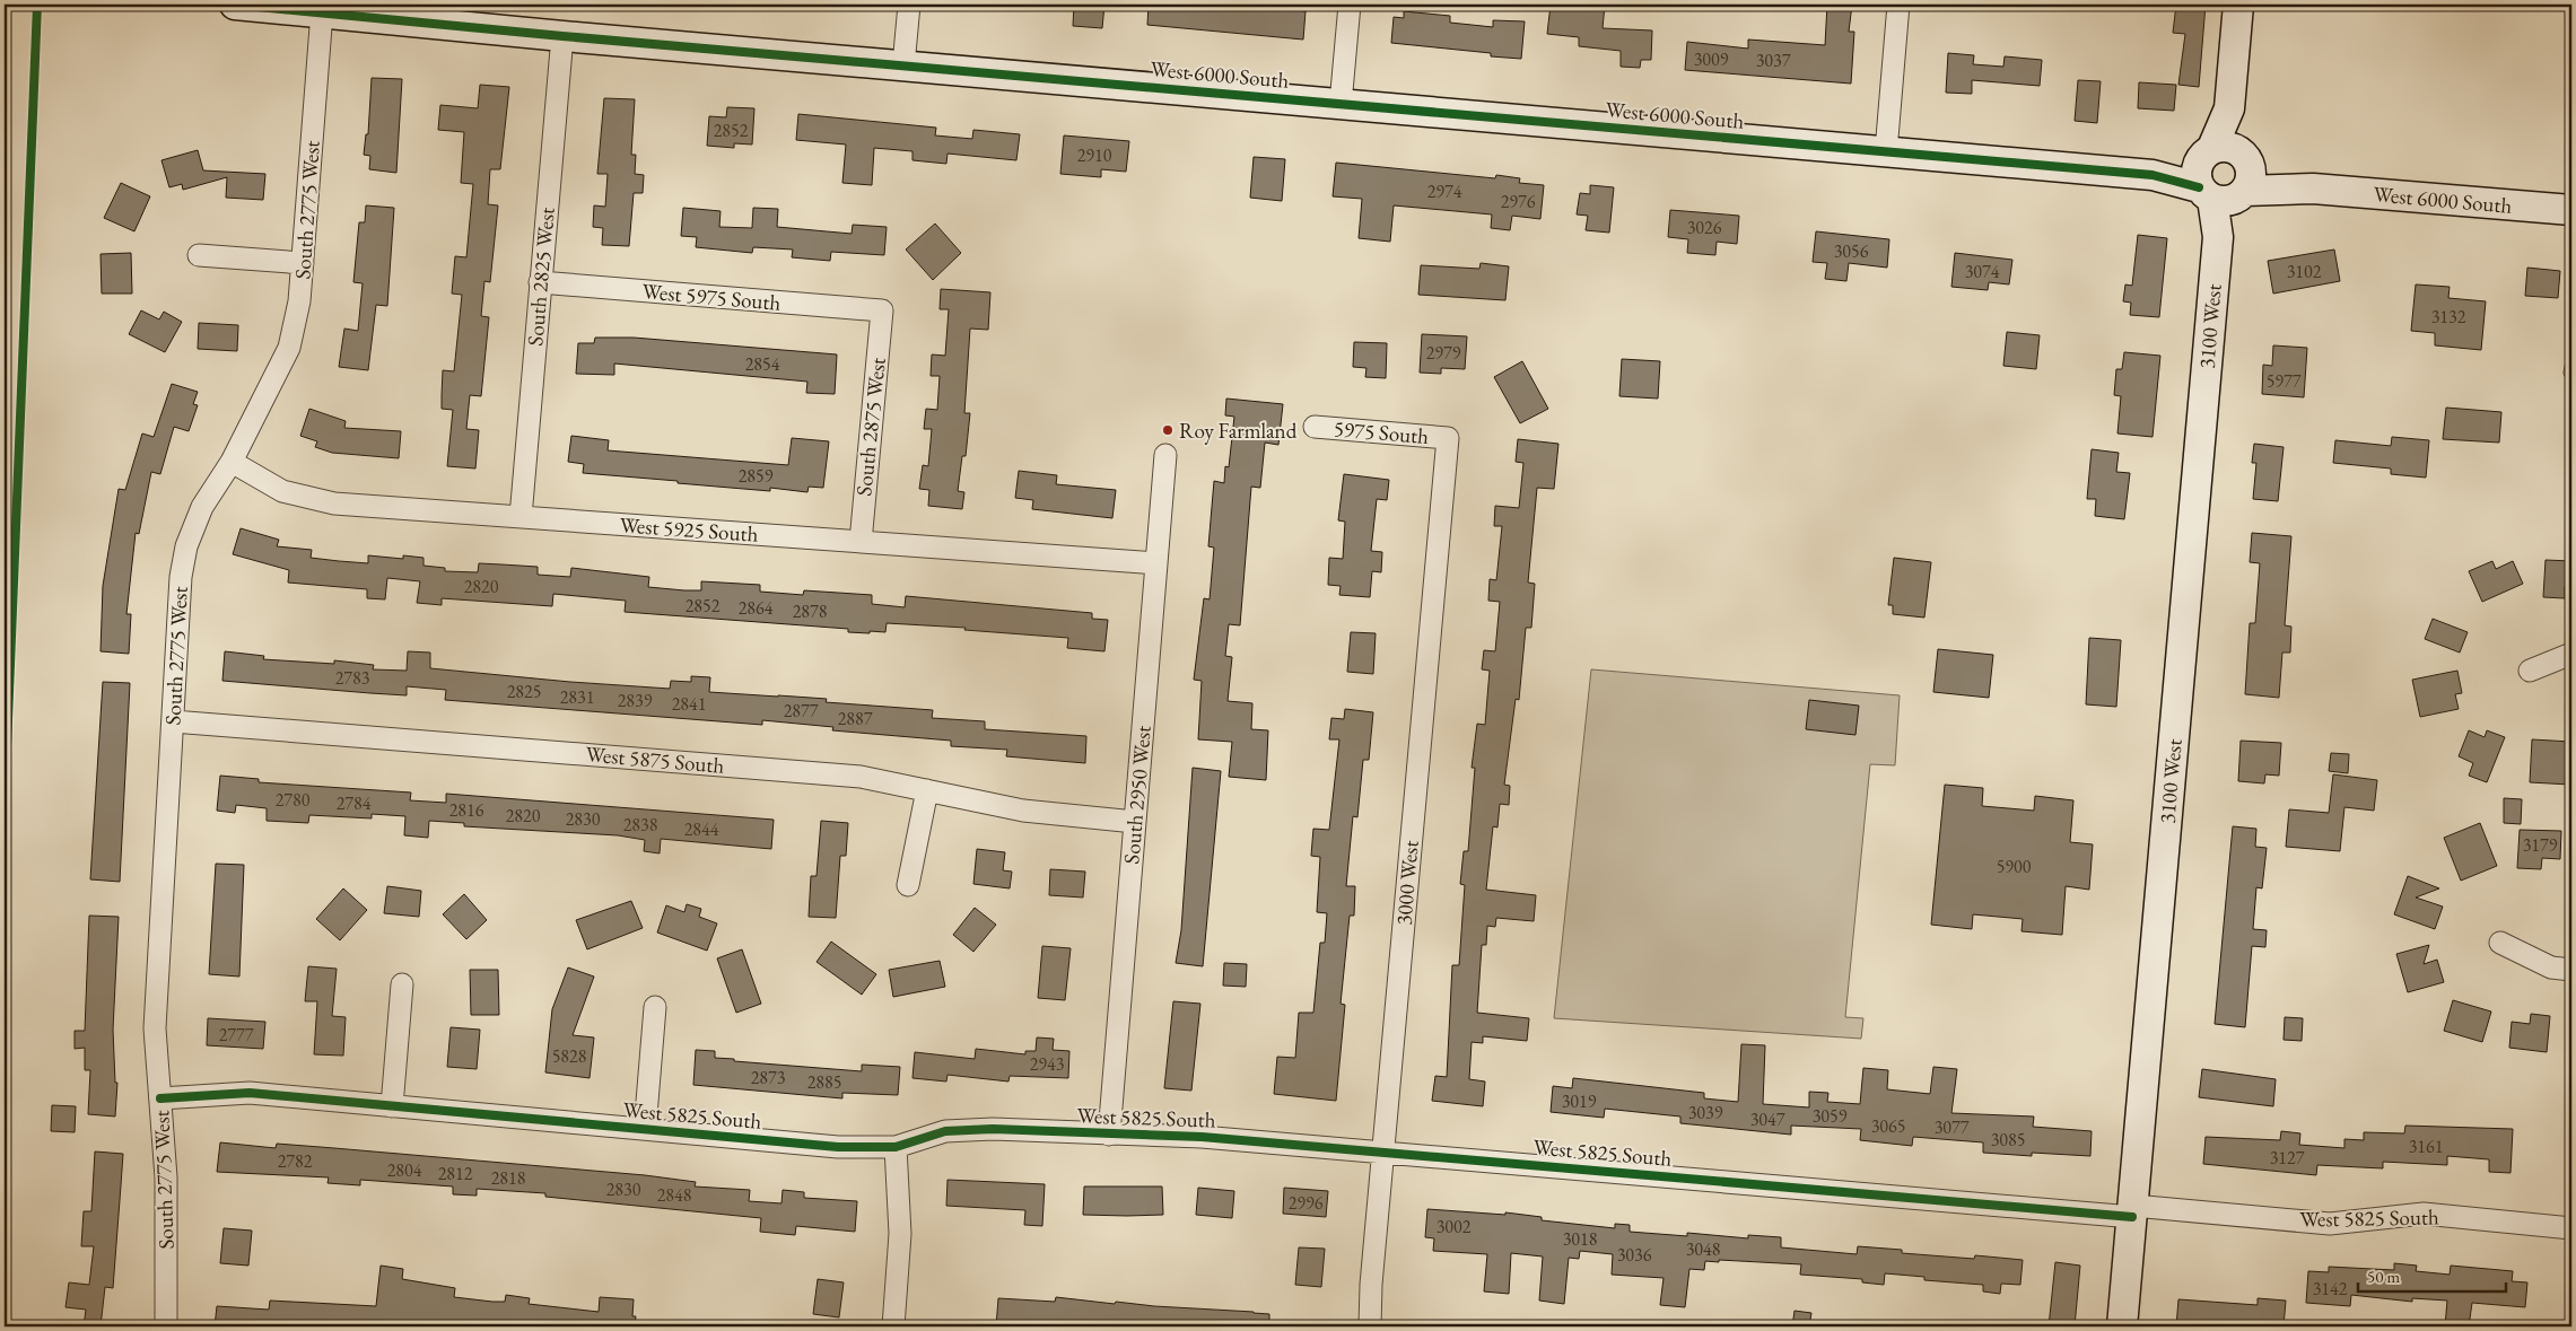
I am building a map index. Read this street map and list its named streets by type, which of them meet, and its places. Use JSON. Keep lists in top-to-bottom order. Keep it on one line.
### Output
{"streets":{"street":["West 6000 South","South 2775 West","South 2825 West","West 5975 South","3100 West","South 2875 West","5975 South","West 5925 South","West 5875 South","South 2950 West","3000 West","West 5825 South"]},"crossings":[["West 6000 South","South 2775 West"],["West 6000 South","South 2825 West"],["West 6000 South","3100 West"],["South 2775 West","West 5925 South"],["South 2775 West","West 5875 South"],["South 2775 West","West 5825 South"],["South 2825 West","West 5975 South"],["South 2825 West","West 5925 South"],["West 5975 South","South 2875 West"],["3100 West","West 5825 South"],["South 2875 West","West 5925 South"],["5975 South","3000 West"],["West 5925 South","South 2950 West"],["West 5875 South","South 2950 West"],["South 2950 West","West 5825 South"],["3000 West","West 5825 South"]],"places":["Roy Farmland"],"house_numbers":["3009","3037","2852","2910","2974","2976","3026","3056","3074","3102","3132","2979","2854","5977","2859","2820","2852","2864","2878","2783","2825","2831","2839","2841","2877","2887","2780","2784","2816","2820","2830","2838","2844","3179","5900","2777","5828","2943","2873","2885","3019","3039","3059","3047","3065","3077","3085","3161","3127","2782","2804","2812","2818","2830","2848","2996","3002","3018","3048","3036","3142"],"scale_bar":"50 m"}
